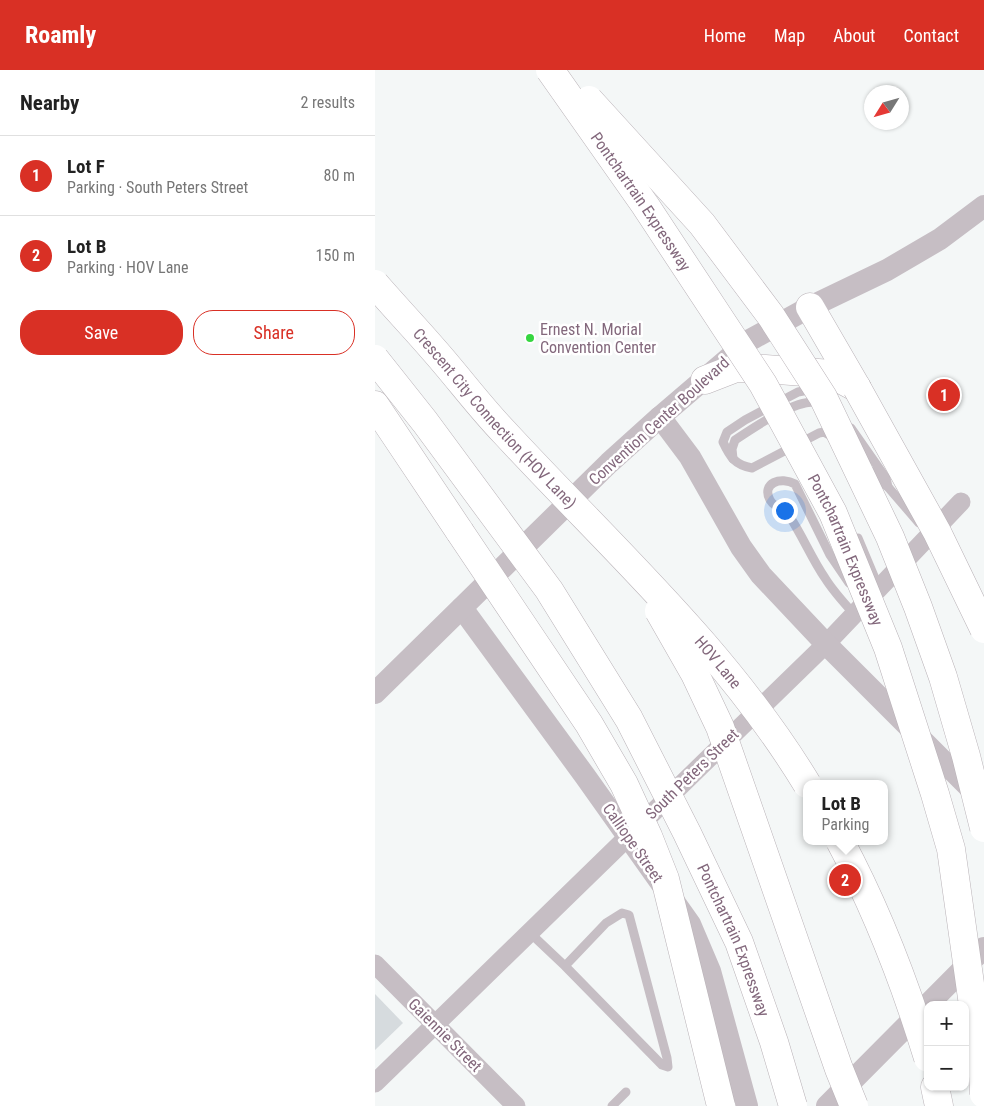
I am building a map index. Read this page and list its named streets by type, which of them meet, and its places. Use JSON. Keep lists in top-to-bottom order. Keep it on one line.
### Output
{"streets":{"highway":["Pontchartrain Expressway","Crescent City Connection (HOV Lane)","HOV Lane"],"street":["Convention Center Boulevard","South Peters Street","Calliope Street","Gaiennie Street"]},"crossings":[["Crescent City Connection (HOV Lane)","HOV Lane"],["Convention Center Boulevard","Calliope Street"],["South Peters Street","Calliope Street"],["South Peters Street","Gaiennie Street"]],"places":["Ernest N. Morial Convention Center"],"north":"bottom left","page":{"header":"Roamly","nav":["Home","Map","About","Contact"],"heading":["Nearby","2 results"],"list":[{"mark":"1","name":"Lot F","note":"Parking · South Peters Street","value":"80 m"},{"mark":"2","name":"Lot B","note":"Parking · HOV Lane","value":"150 m"}],"buttons":["Save","Share"],"pins":["1","2"],"popup":["Lot B","Parking"],"map_buttons":["+","−"]}}
